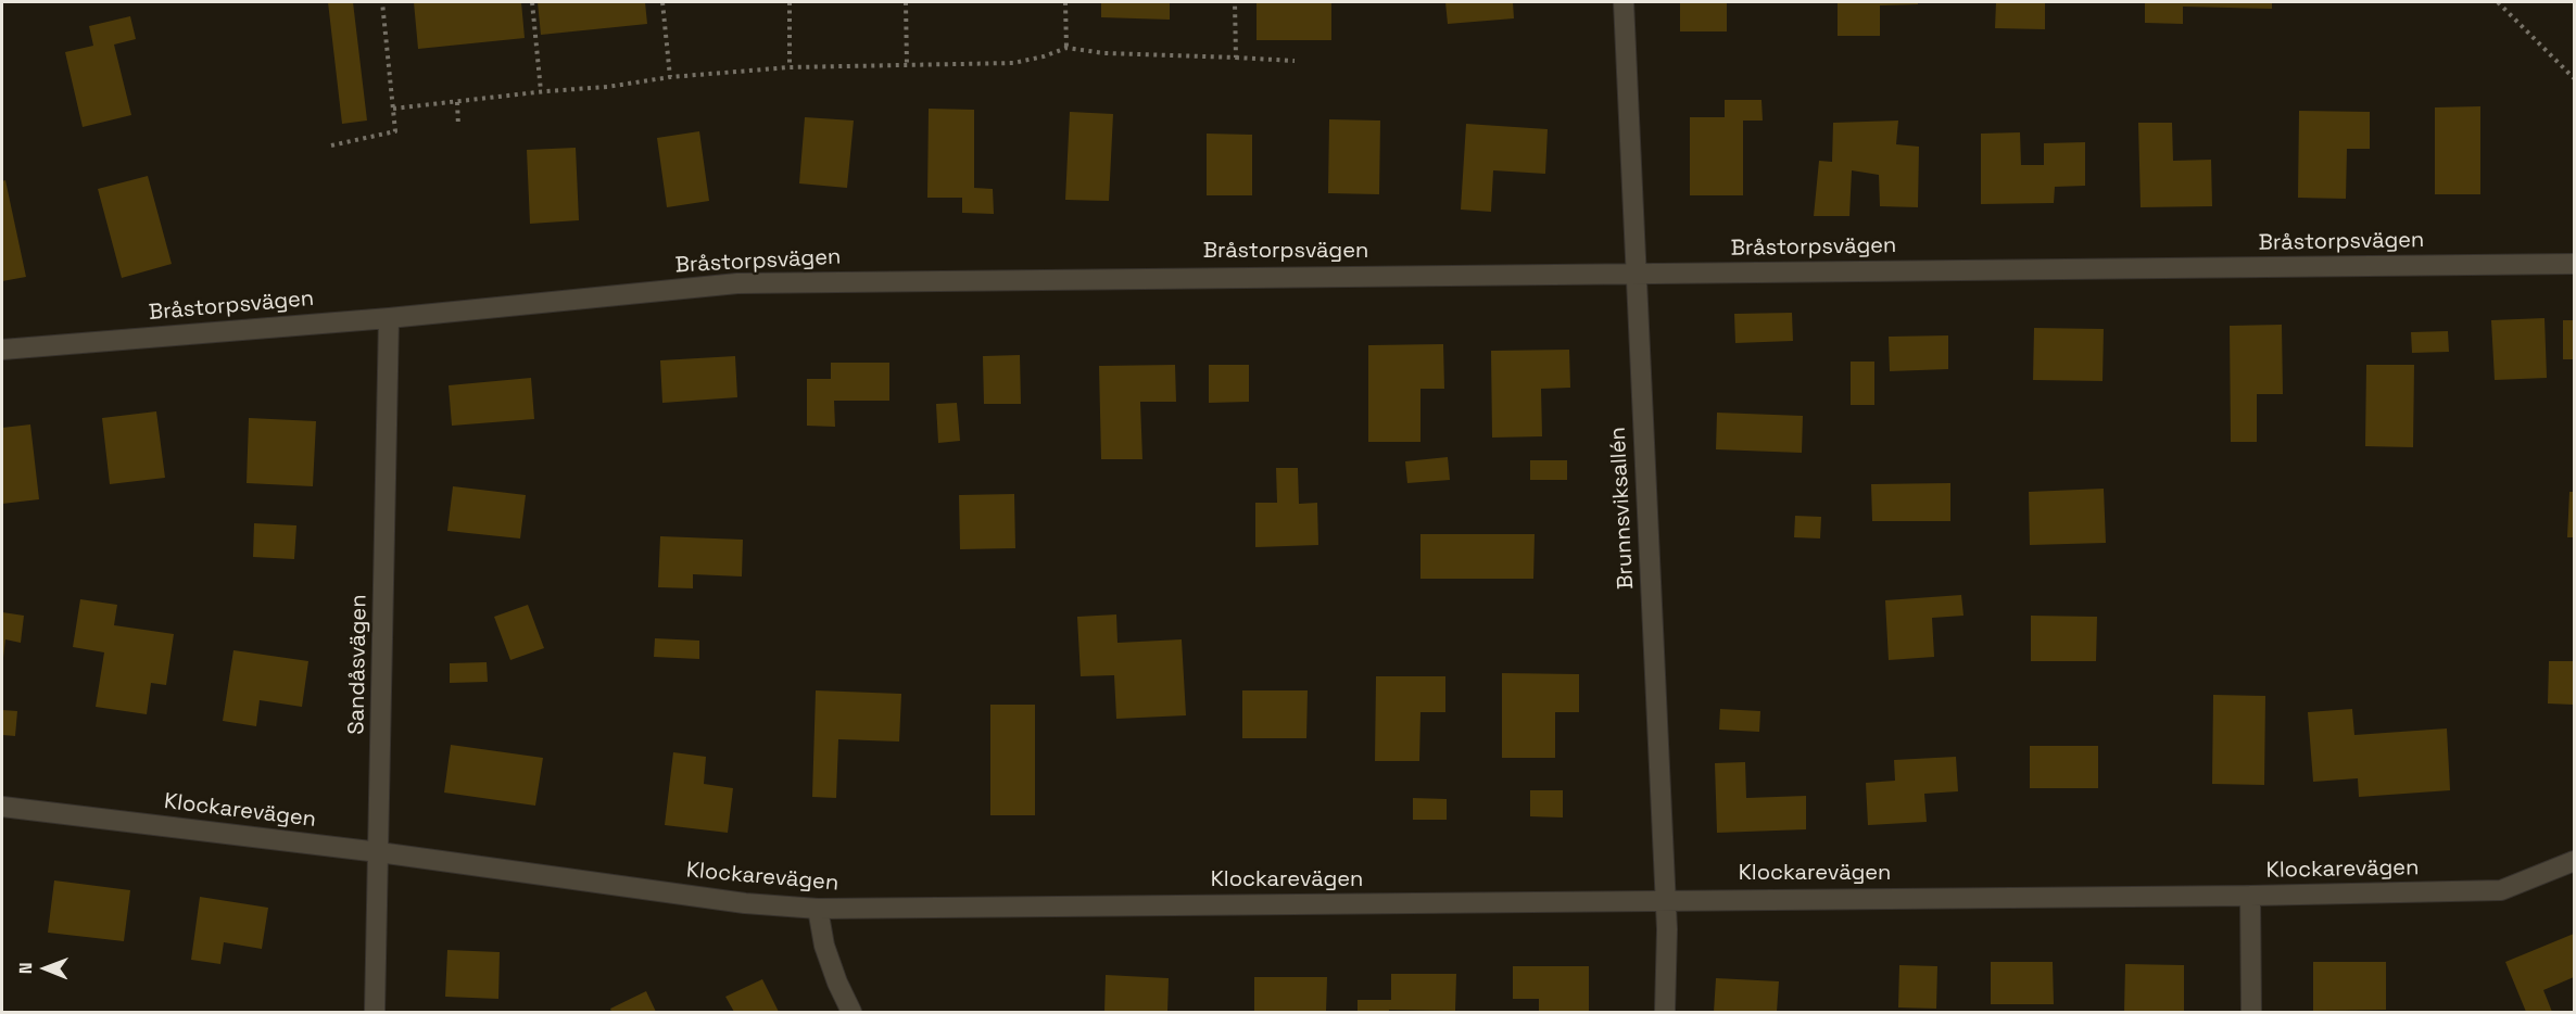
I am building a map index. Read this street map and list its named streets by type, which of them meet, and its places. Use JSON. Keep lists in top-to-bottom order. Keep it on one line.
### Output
{"streets":{"street":["Bråstorpsvägen","Brunnsviksallén","Sandåsvägen","Klockarevägen"]},"crossings":[["Bråstorpsvägen","Brunnsviksallén"],["Bråstorpsvägen","Sandåsvägen"],["Brunnsviksallén","Klockarevägen"],["Sandåsvägen","Klockarevägen"]],"north":"left"}
